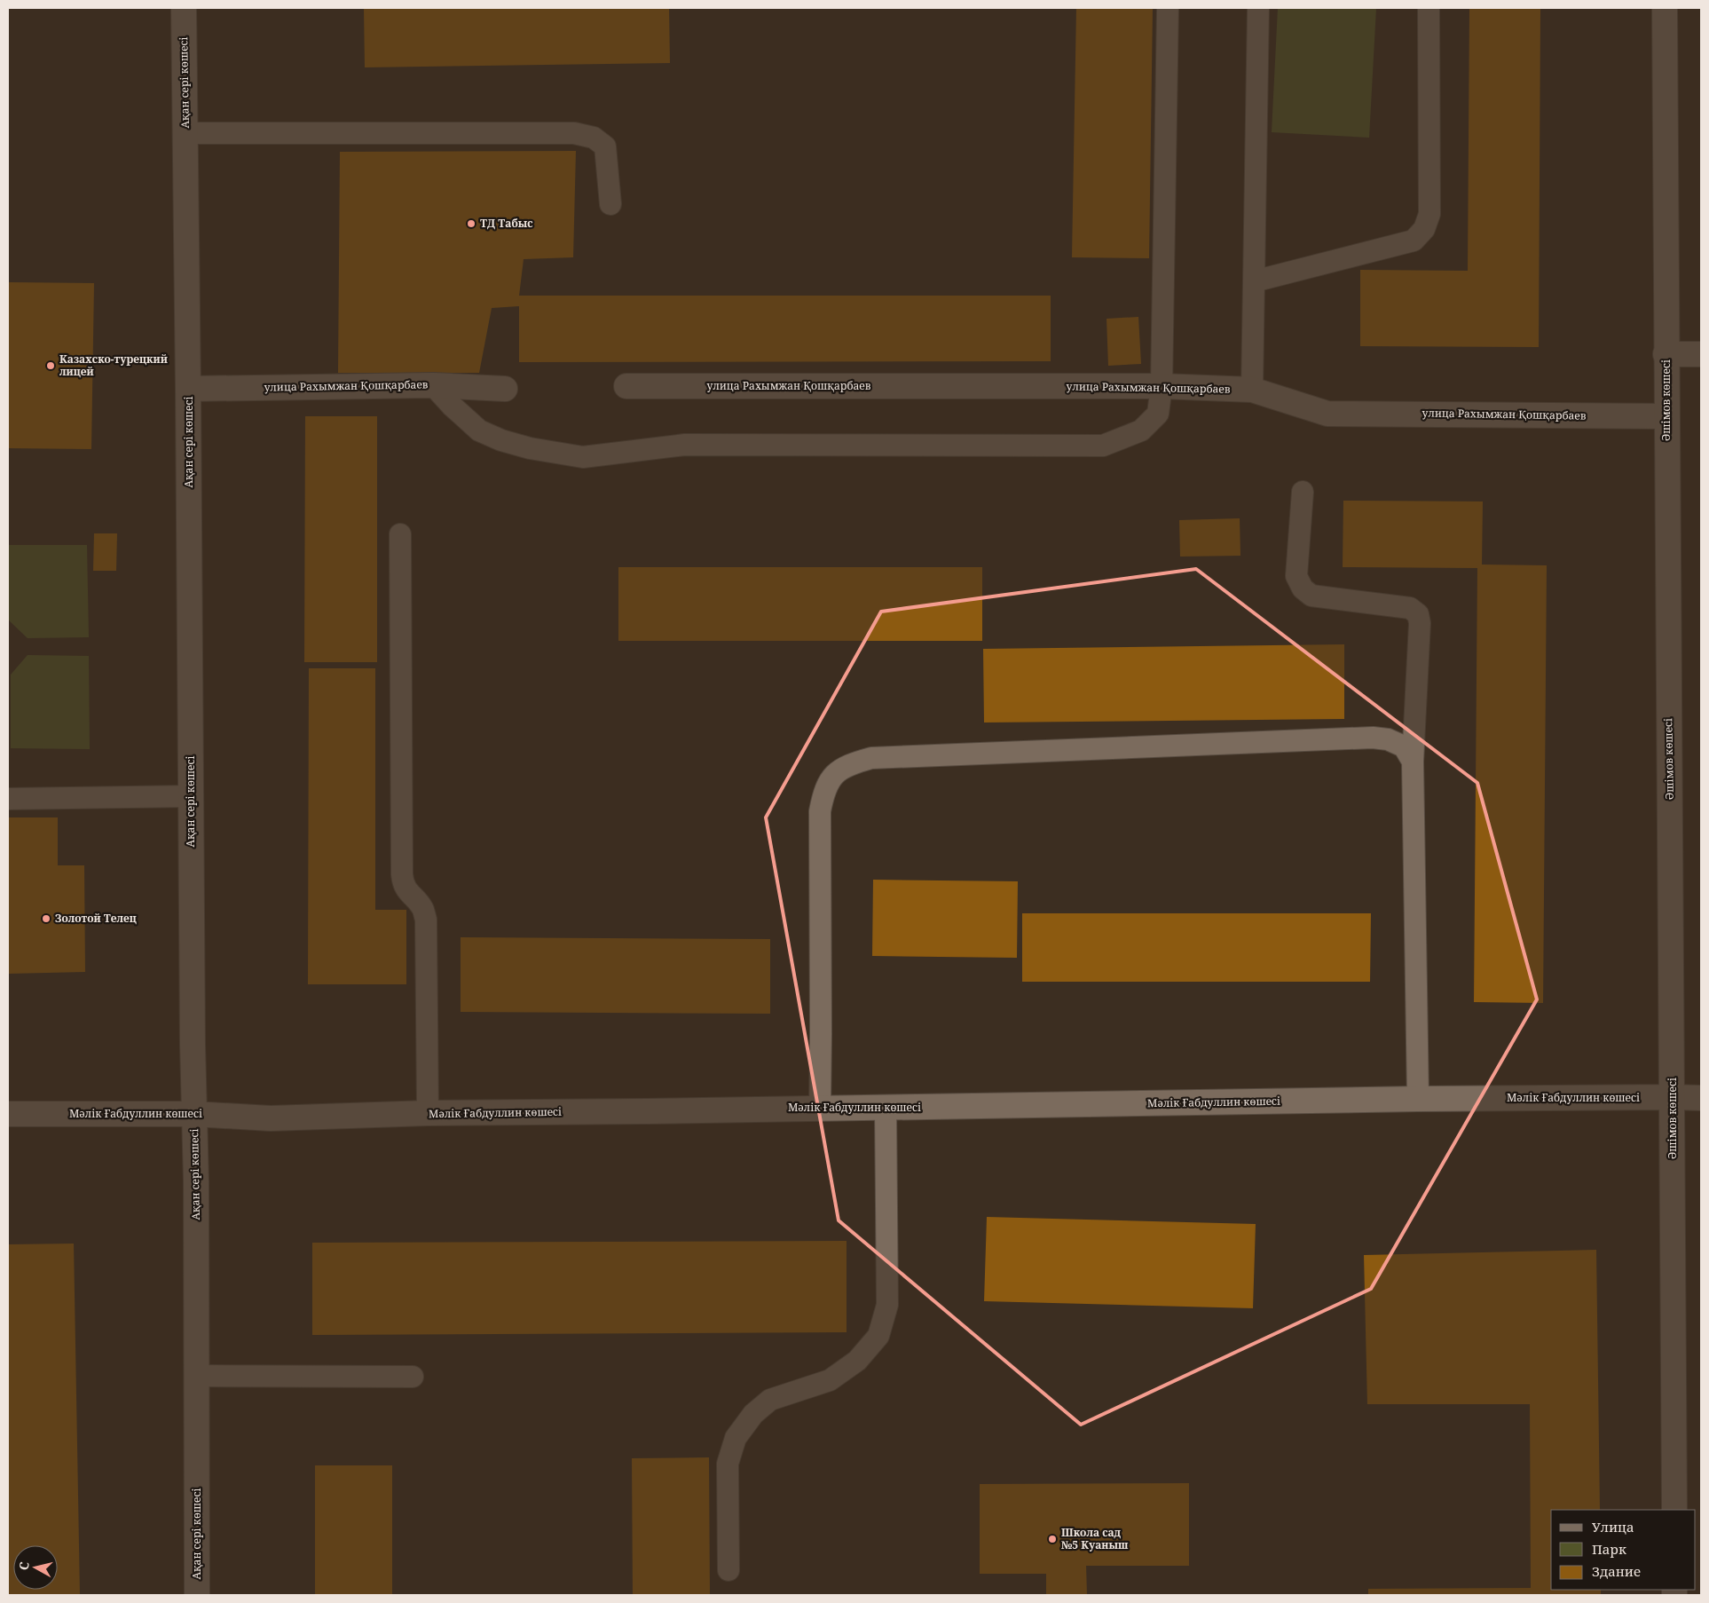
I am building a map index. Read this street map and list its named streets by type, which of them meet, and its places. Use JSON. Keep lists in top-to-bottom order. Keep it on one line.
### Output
{"streets":{"street":["Ақан сері көшесі","улица Рахымжан Қошқарбаев","Әшімов көшесі","Мәлік Ғабдуллин көшесі"]},"crossings":[["Ақан сері көшесі","улица Рахымжан Қошқарбаев"],["Ақан сері көшесі","Мәлік Ғабдуллин көшесі"],["улица Рахымжан Қошқарбаев","Әшімов көшесі"],["Әшімов көшесі","Мәлік Ғабдуллин көшесі"]],"places":["ТД Табыс","Казахско-турецкий лицей","Золотой Телец","Школа сад №5 Куаныш"],"legend":["Улица","Парк","Здание"],"north":"left"}
